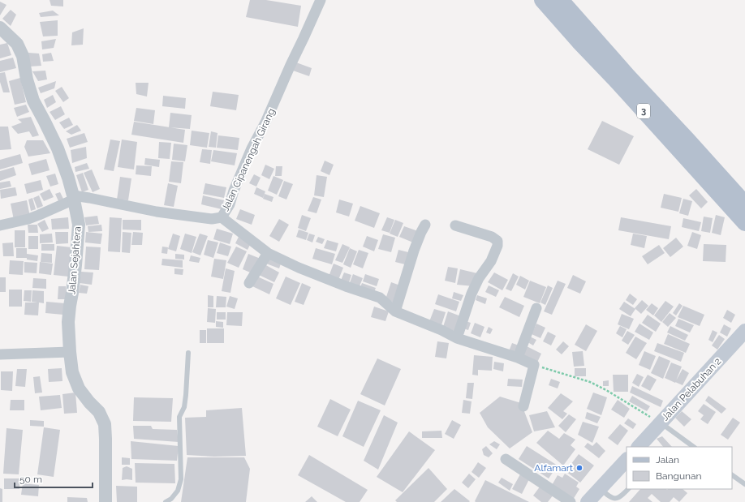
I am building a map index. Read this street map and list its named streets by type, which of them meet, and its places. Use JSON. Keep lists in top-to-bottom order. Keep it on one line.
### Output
{"streets":{"main road":["3","Jalan Pelabuhan 2"],"street":["Jalan Cipanengah Girang","Jalan Sejahtera"]},"crossings":[["Jalan Cipanengah Girang","Jalan Sejahtera"]],"places":["Alfamart"],"legend":["Jalan","Bangunan"],"scale_bar":"50 m"}
